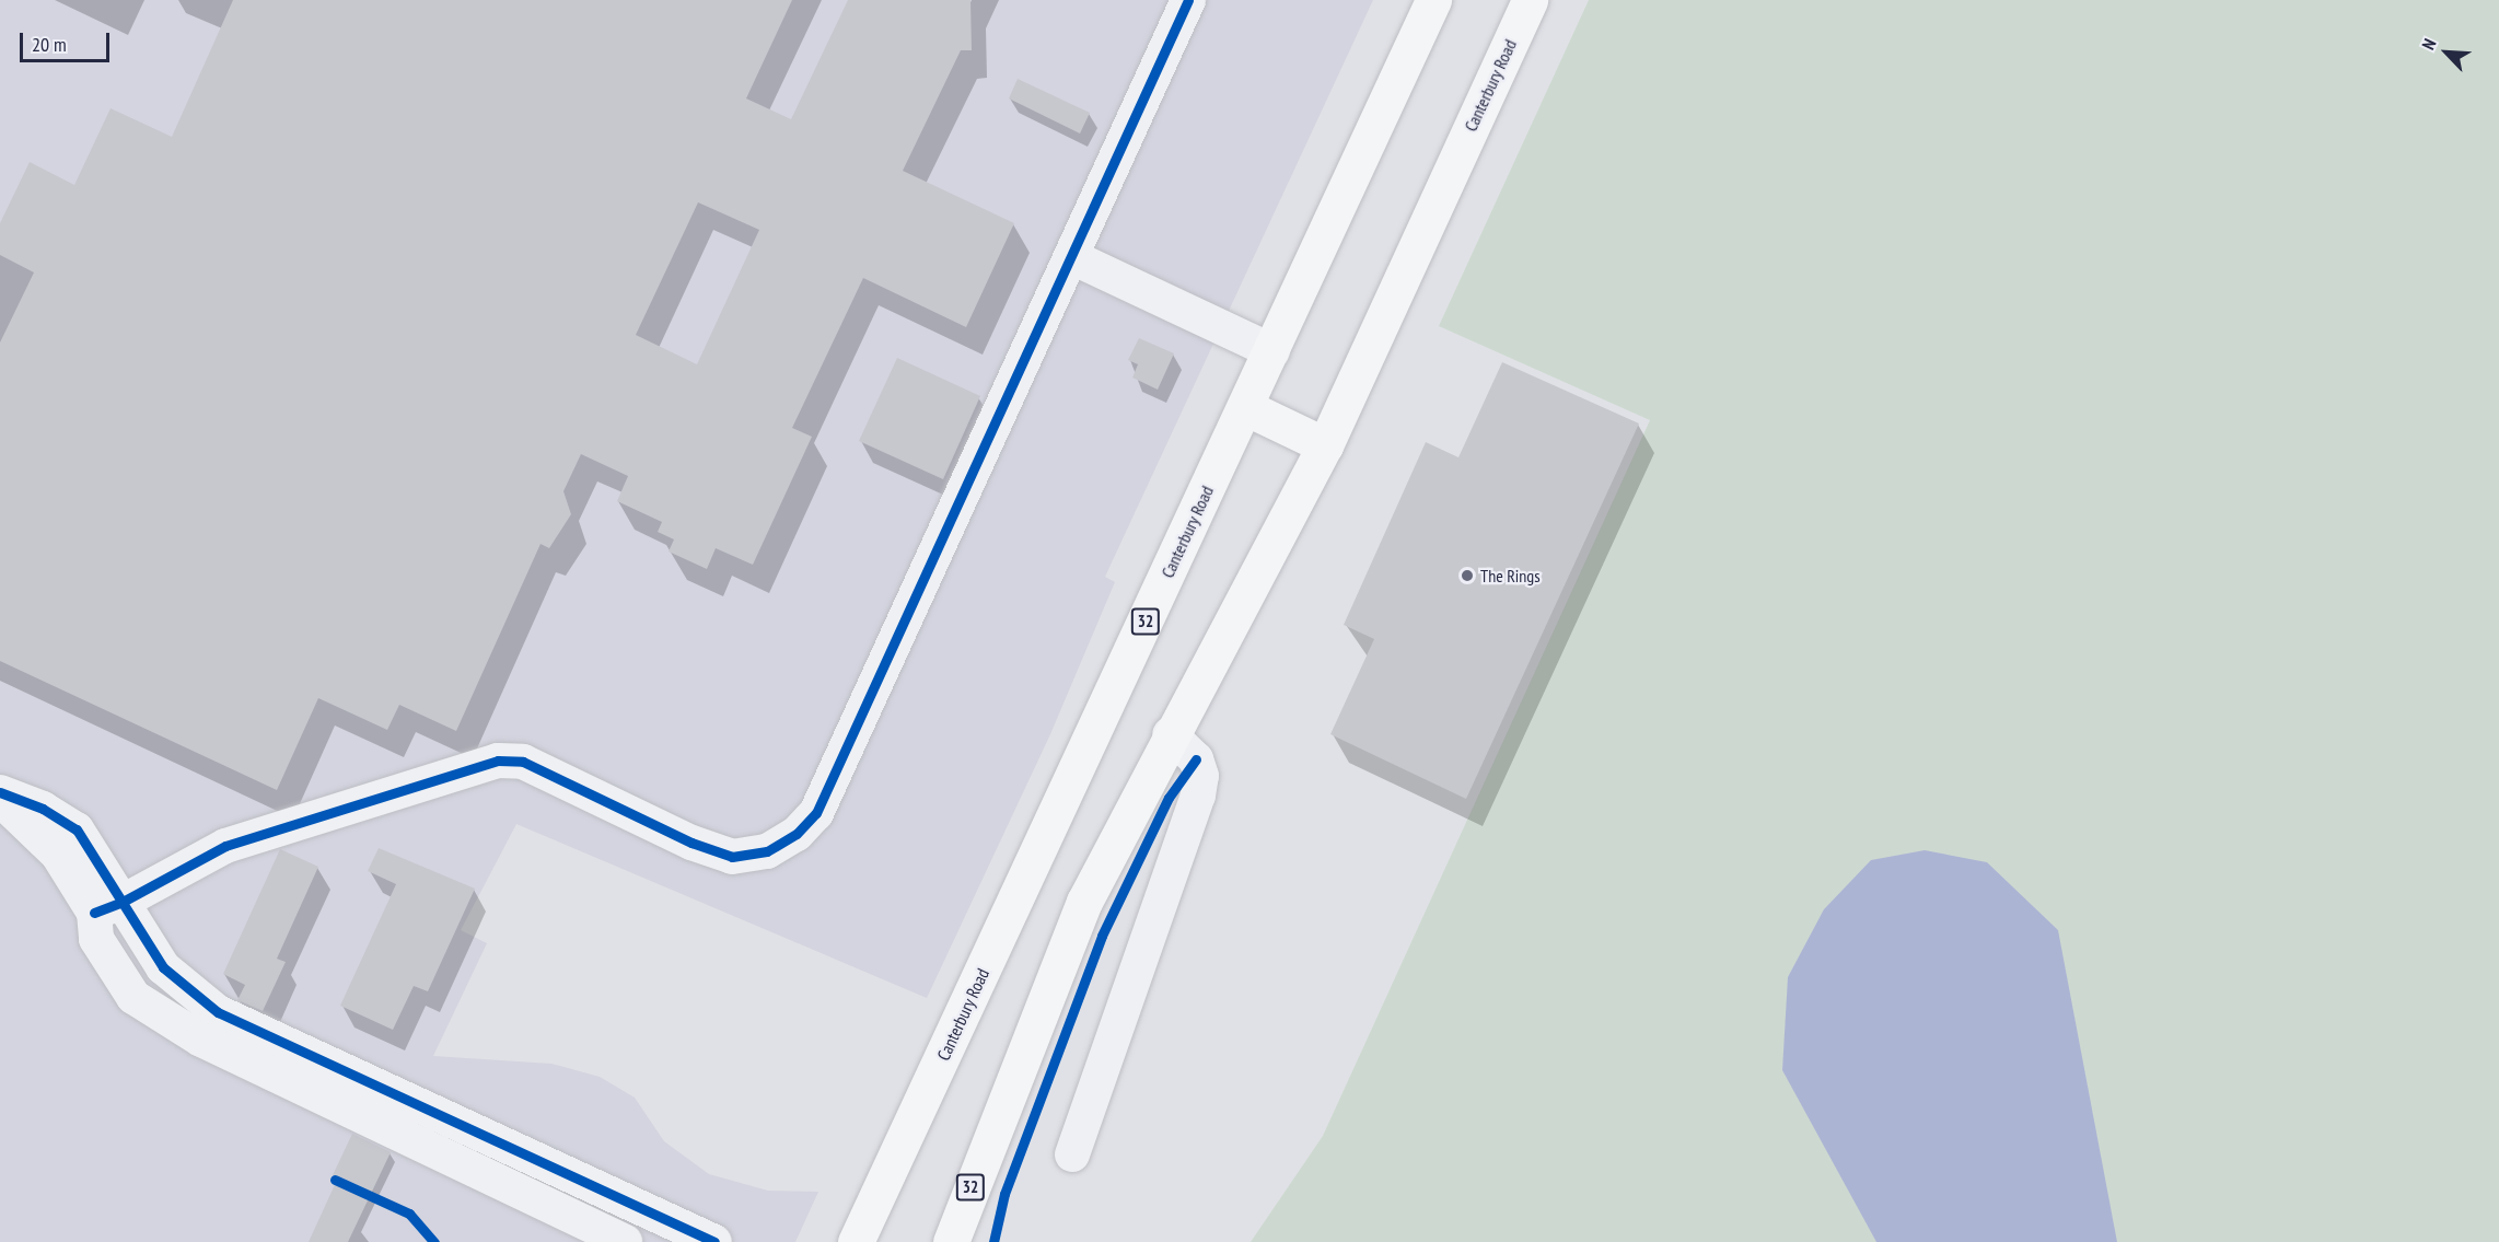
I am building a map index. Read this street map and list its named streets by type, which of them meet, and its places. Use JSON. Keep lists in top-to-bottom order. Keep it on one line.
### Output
{"streets":{"main road":["Canterbury Road","32"]},"places":["The Rings"],"scale_bar":"20 m","north":"top left"}
